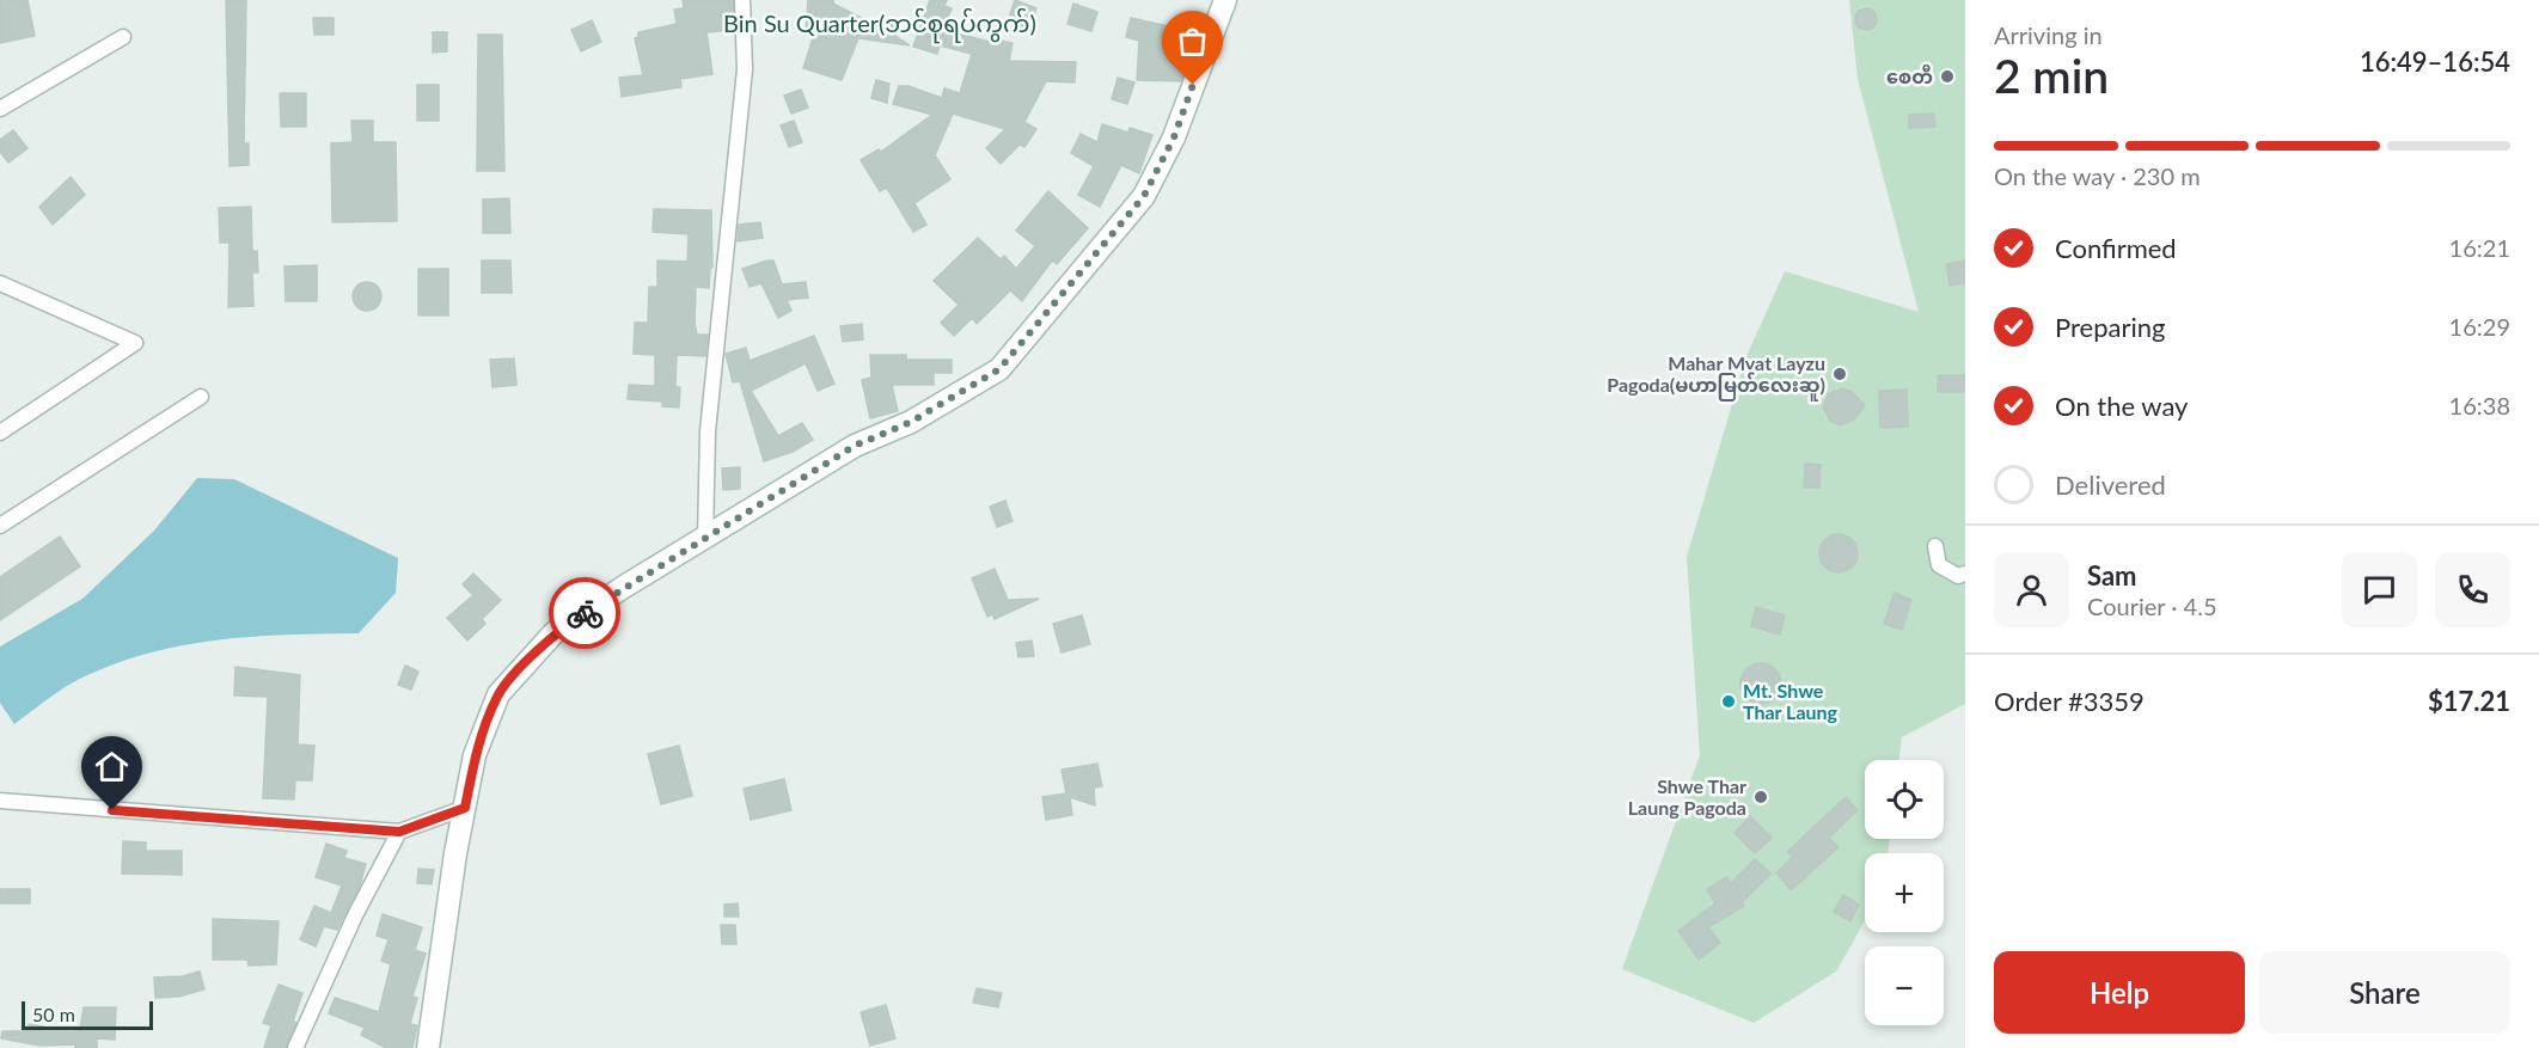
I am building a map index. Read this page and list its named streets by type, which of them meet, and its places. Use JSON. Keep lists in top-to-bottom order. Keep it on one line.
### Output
{"districts":["Bin Su Quarter(ဘင်စုရပ်ကွက်)"],"places":["စေတီ","Mahar Myat Layzu Pagoda(မဟာမြတ်လေးဆူ)","Mt. Shwe Thar Laung","Shwe Thar Laung Pagoda"],"scale_bar":"50 m","page":{"heading":["2 min","Arriving in","16:49–16:54"],"panel":["Sam","Courier · 4.5","Order #3359","$17.21"],"bar":"On the way · 230 m","list":[["Confirmed","16:21"],["Preparing","16:29"],["On the way","16:38"],"Delivered"],"map_buttons":["+","−"],"buttons":["Help","Share"],"scale":"50 m"}}
